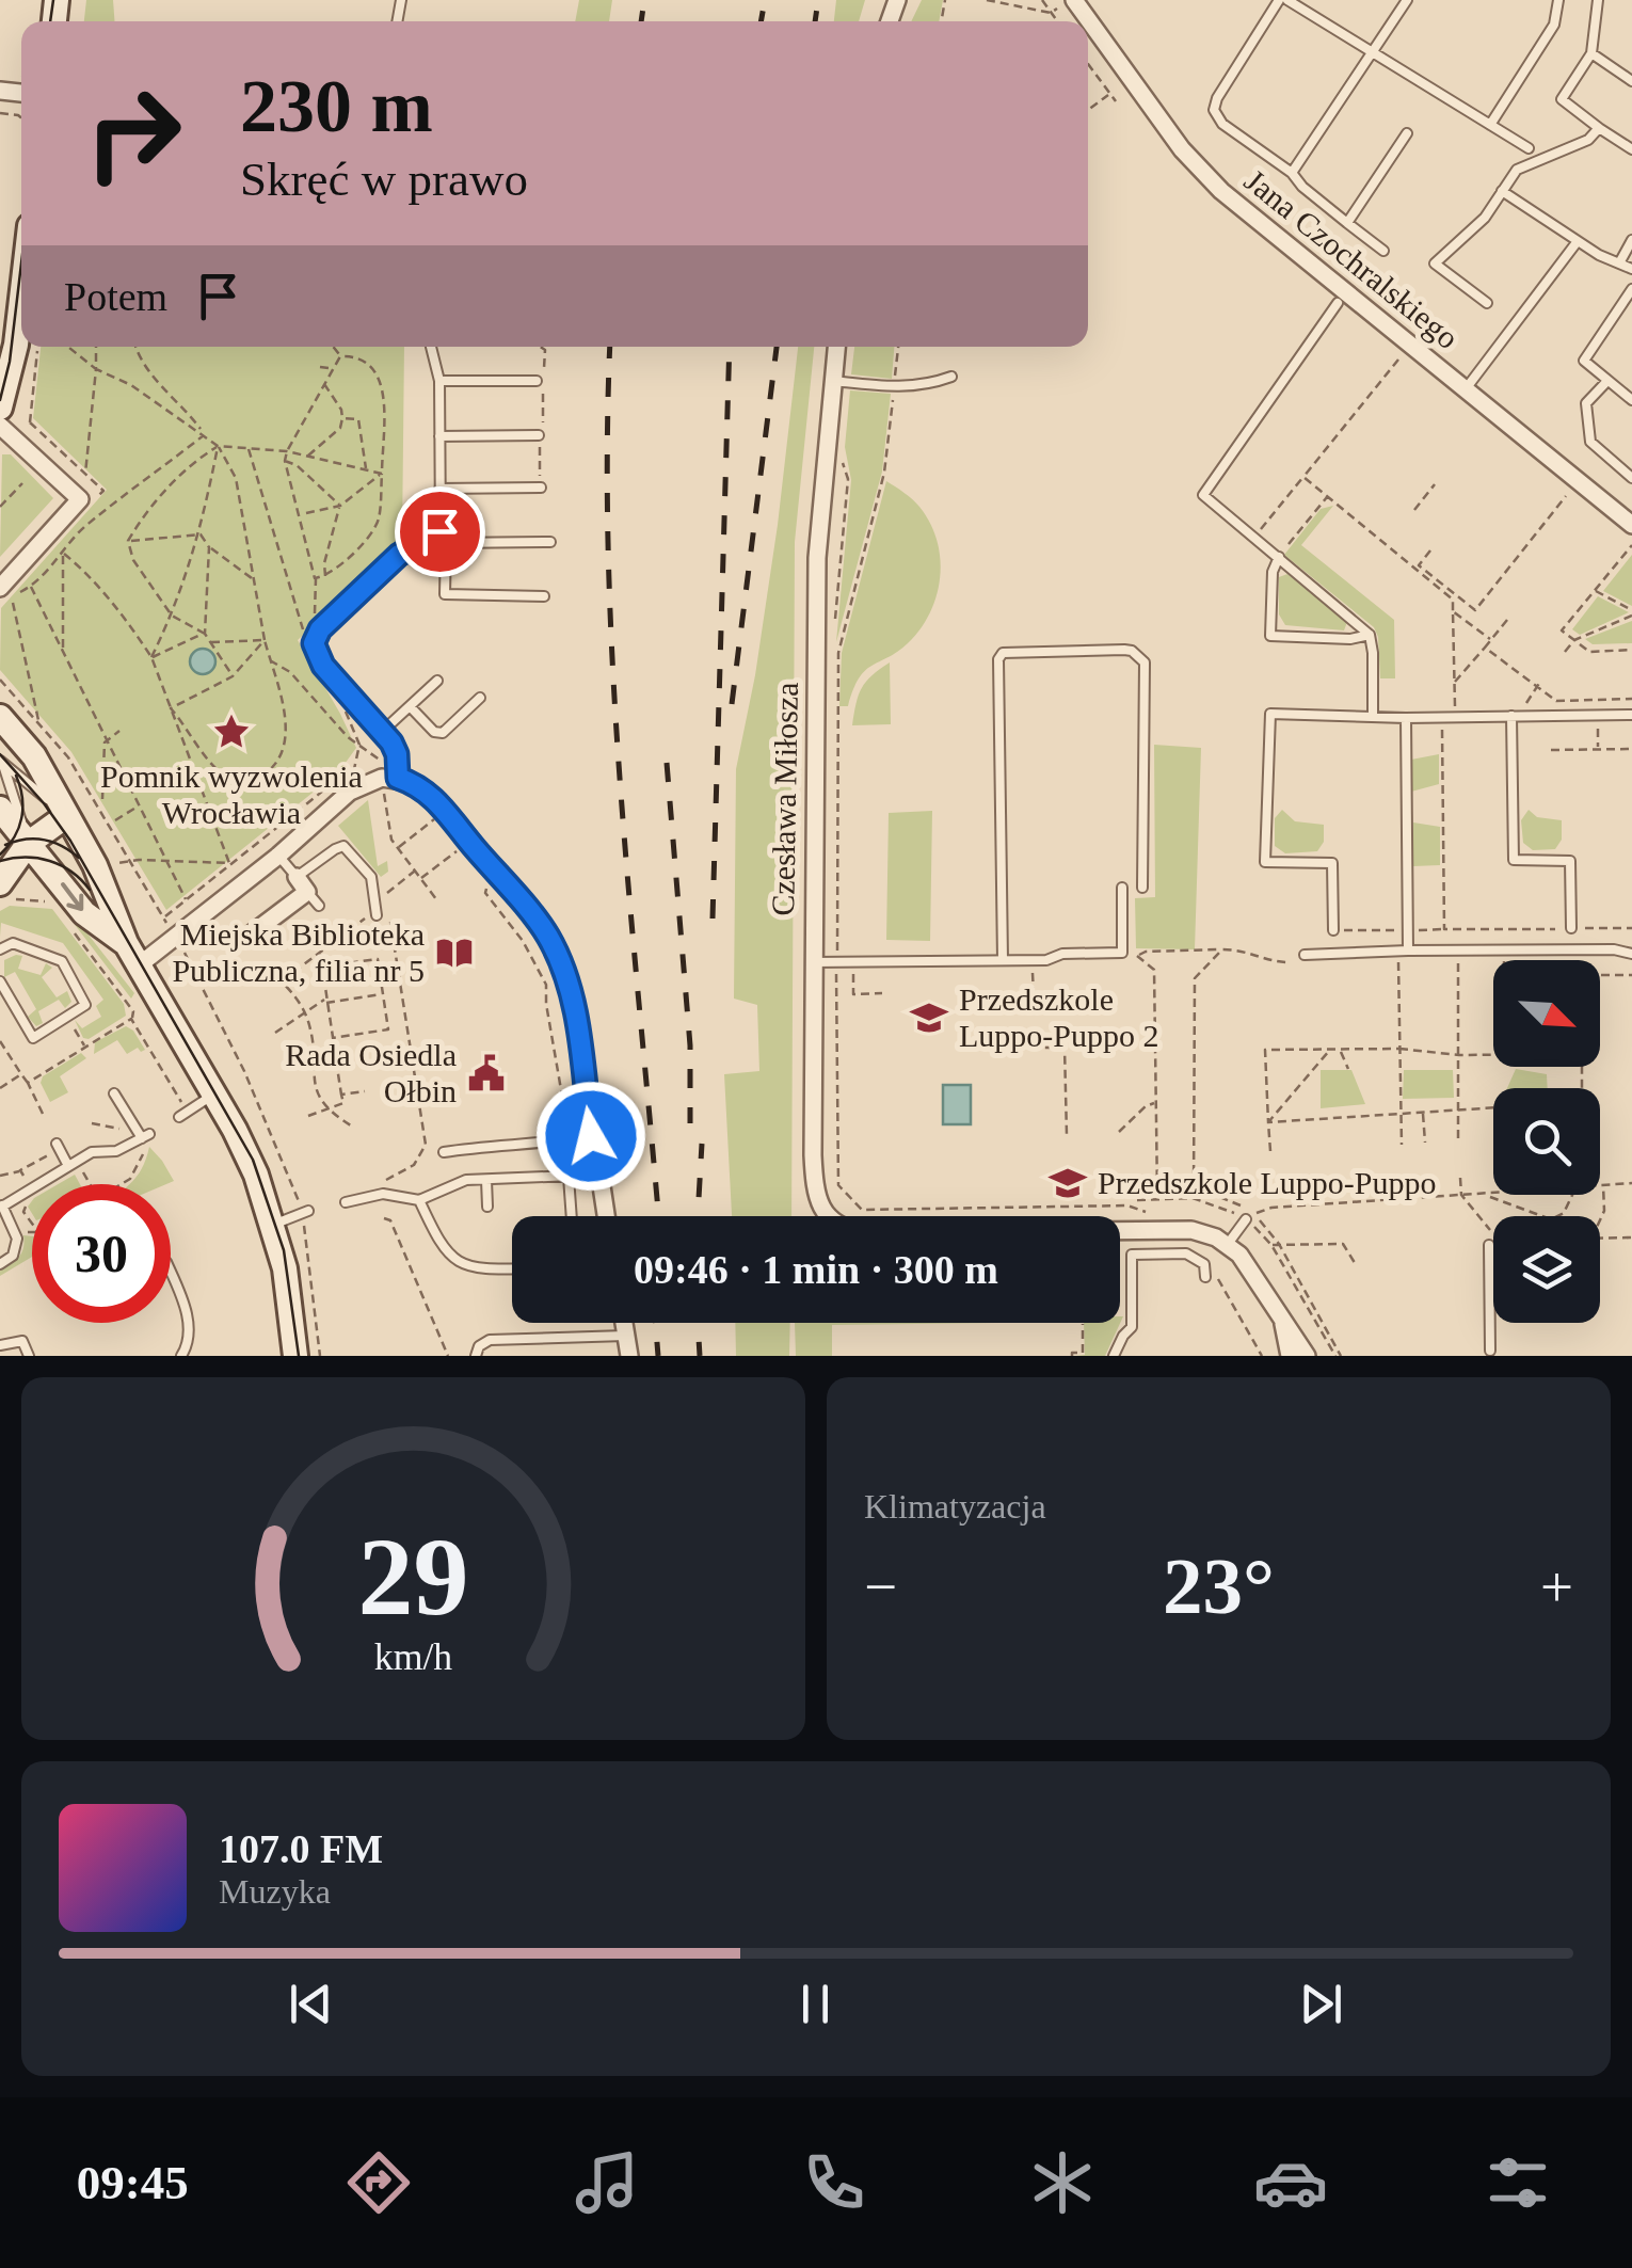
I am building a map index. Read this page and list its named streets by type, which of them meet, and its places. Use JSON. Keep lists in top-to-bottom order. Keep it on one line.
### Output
{"streets":{"street":["Jana Czochralskiego","Czesława Miłosza"]},"places":{"place":["Pomnik wyzwolenia Wrocławia"],"library":["Miejska Biblioteka Publiczna, filia nr 5"],"school or university":["Przedszkole Luppo-Puppo 2","Przedszkole Luppo-Puppo"],"public building":["Rada Osiedla Ołbin"]},"north":"bottom right","page":{"turn":["230 m","Skręć w prawo"],"then":"Potem","limit":"30","trip":"09:46 · 1 min · 300 m","tile":"Klimatyzacja","heat":["−","23°","+"],"song":["107.0 FM","Muzyka"],"tabs":"09:45","gauge":["29","km/h"]}}
